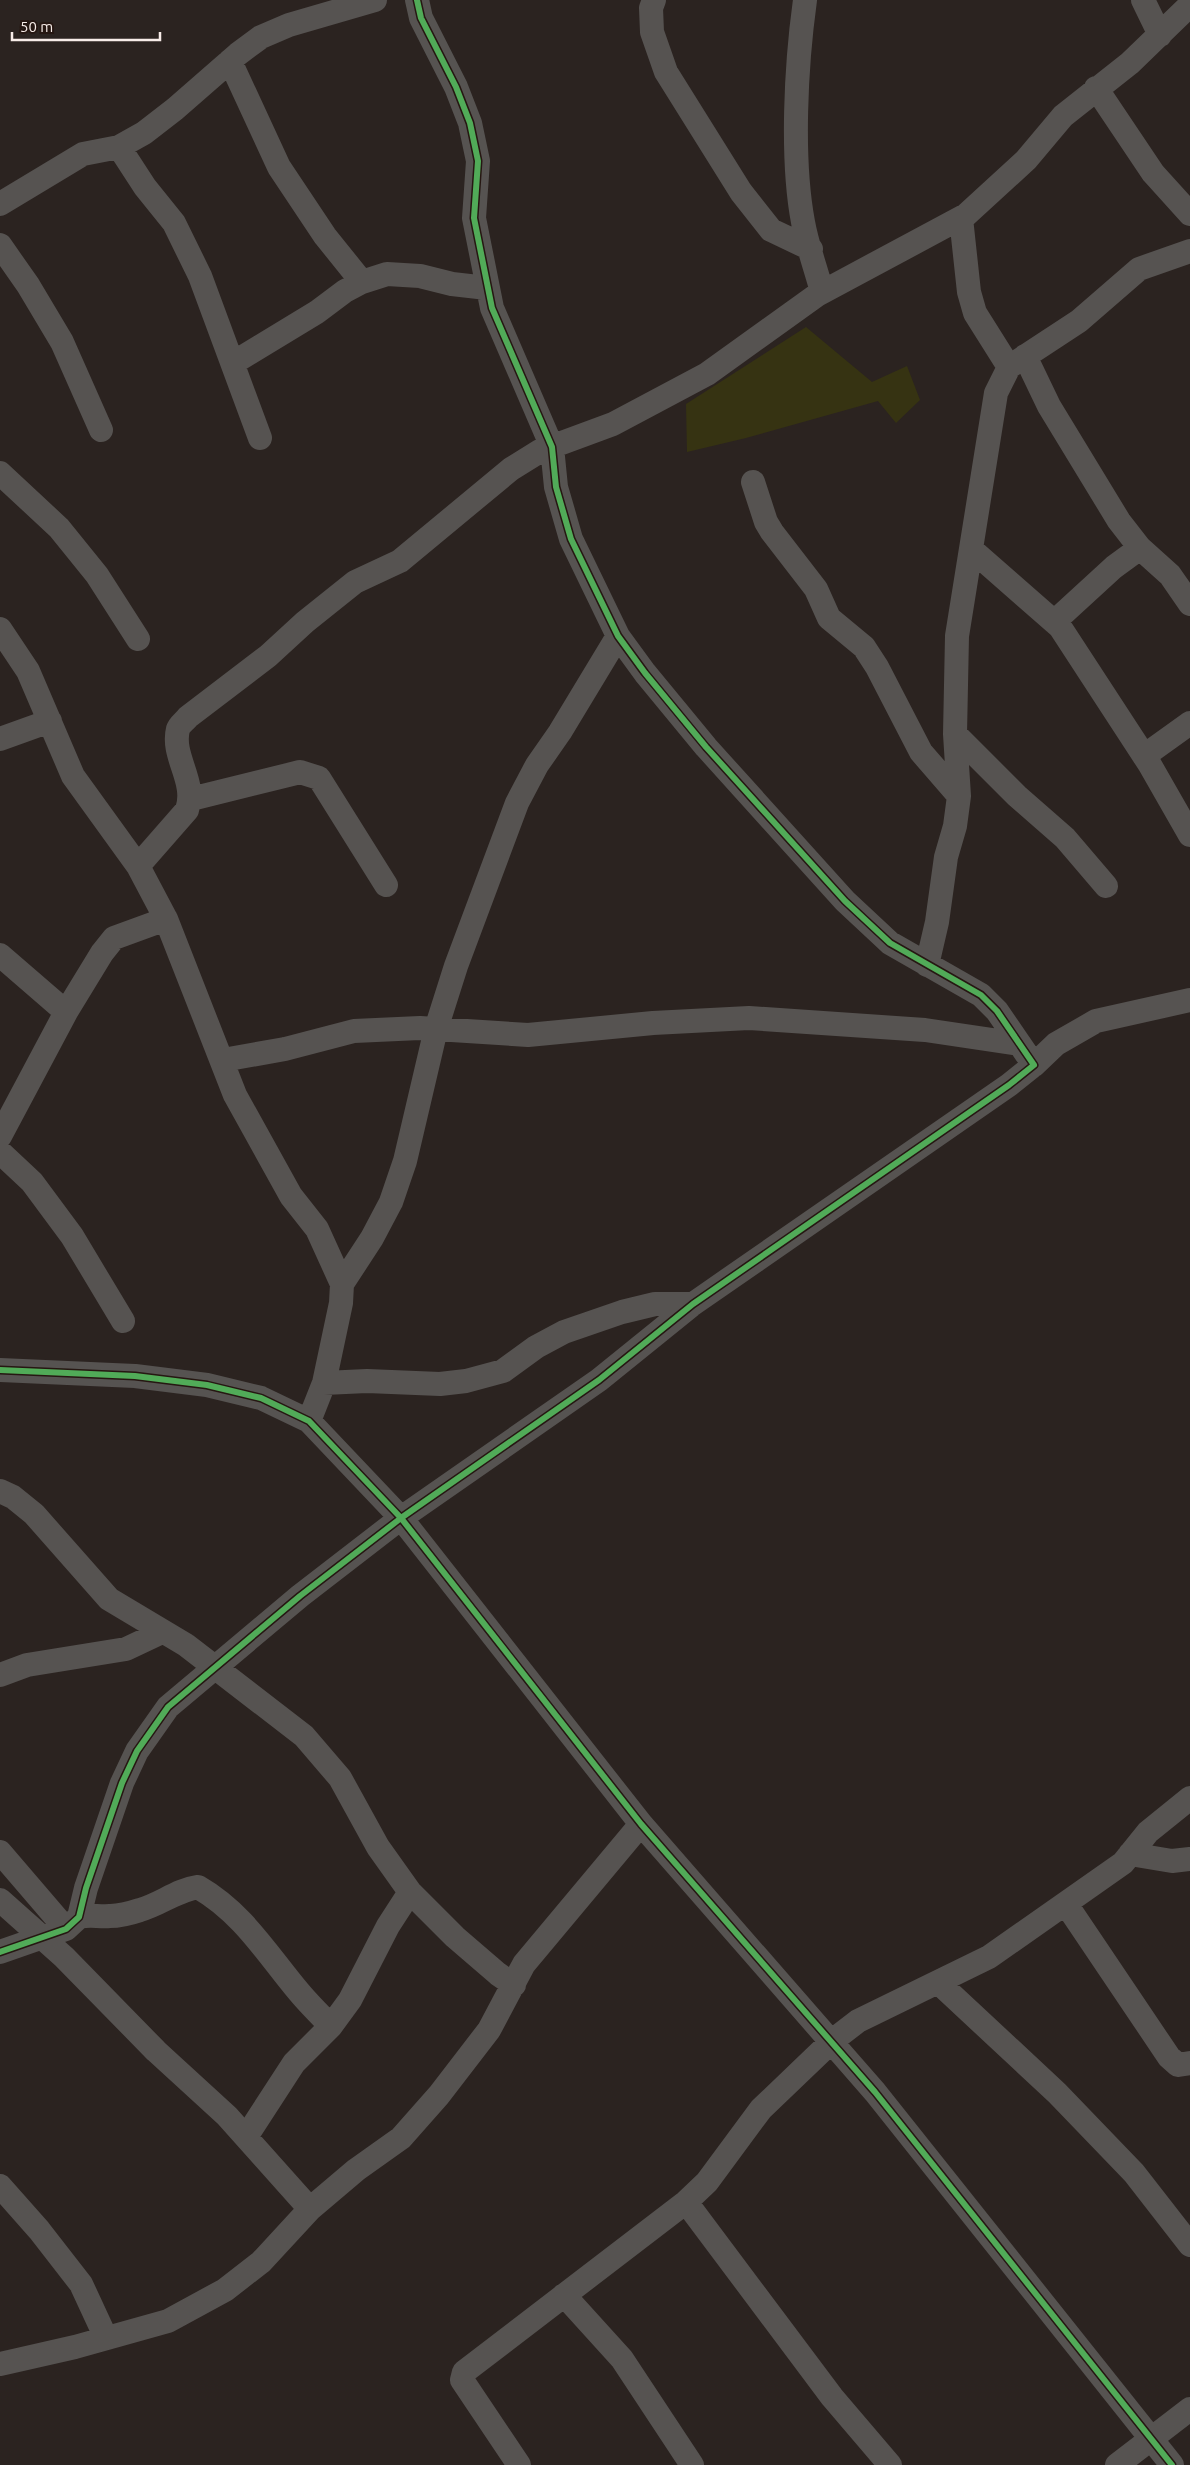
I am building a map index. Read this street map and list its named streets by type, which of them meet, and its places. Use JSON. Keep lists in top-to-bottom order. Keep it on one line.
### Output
{"scale_bar":"50 m"}
